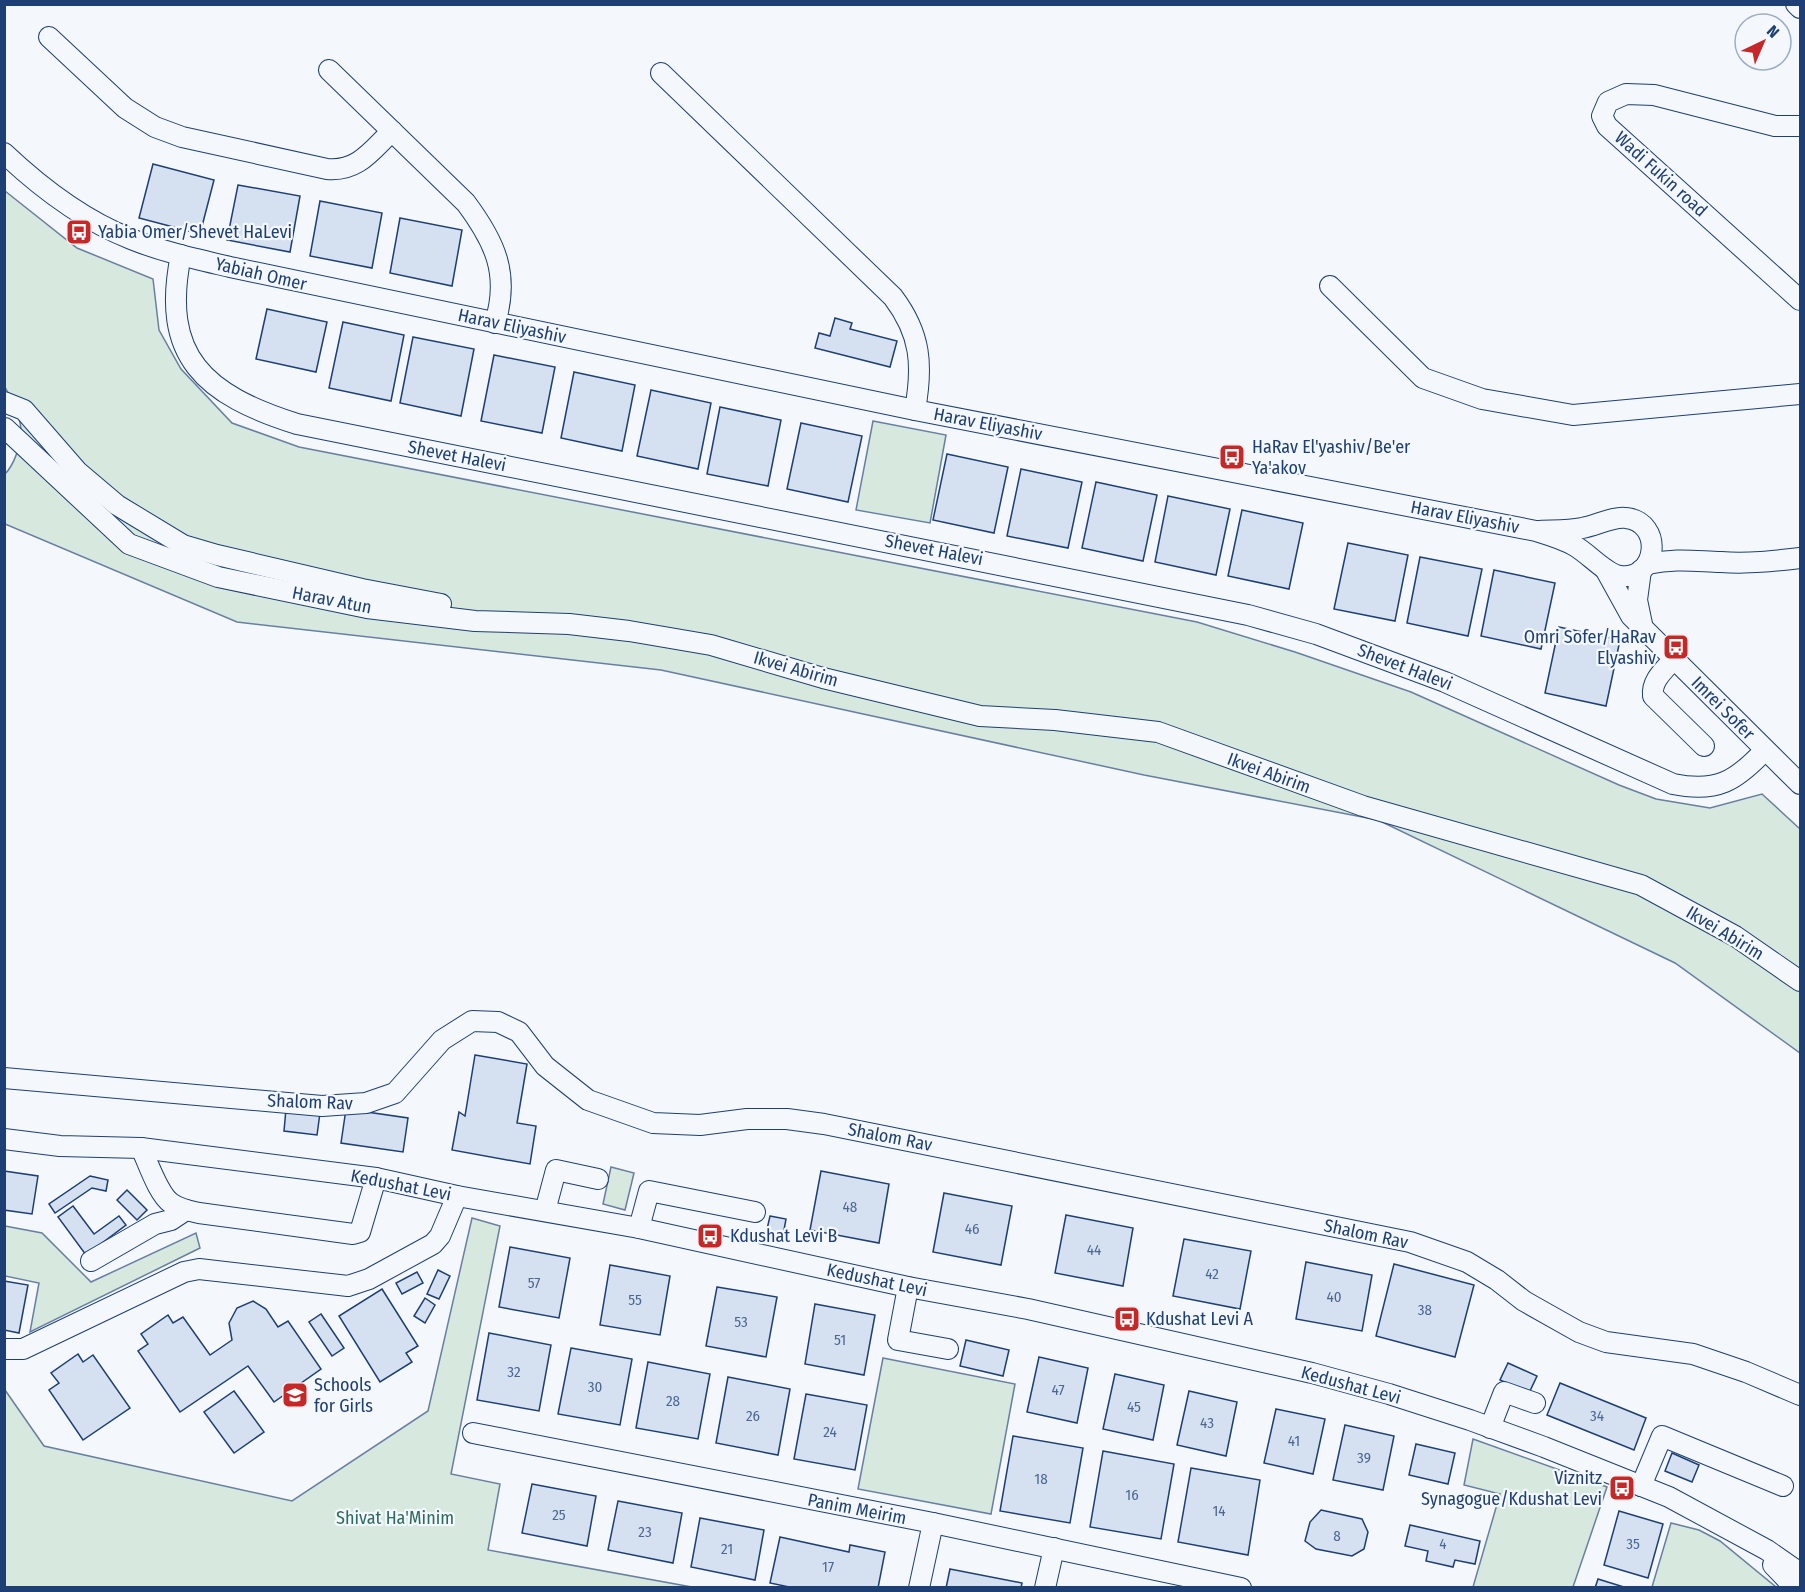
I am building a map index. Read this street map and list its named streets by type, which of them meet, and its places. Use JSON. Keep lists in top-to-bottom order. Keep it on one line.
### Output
{"streets":{"street":["Wadi Fukin road","Yabiah Omer","Harav Eliyashiv","Shevet Halevi","Harav Atun","Ikvei Abirim","Imrei Sofer","Shalom Rav","Kedushat Levi","Panim Meirim"]},"crossings":[["Yabiah Omer","Harav Eliyashiv"],["Yabiah Omer","Shevet Halevi"],["Shevet Halevi","Imrei Sofer"],["Harav Atun","Ikvei Abirim"]],"parks":["Shivat Ha'Minim"],"places":{"bus stop":["Yabia Omer/Shevet HaLevi","HaRav El'yashiv/Be'er Ya'akov","Omri Sofer/HaRav Elyashiv","Kdushat Levi B","Kdushat Levi A","Viznitz Synagogue/Kdushat Levi"],"school or university":["Schools for Girls"]},"house_numbers":["48","46","44","42","57","40","55","38","53","51","32","30","47","28","45","26","34","43","24","41","39","18","16","14","25","23","8","4","35","21","17"],"north":"top right"}
